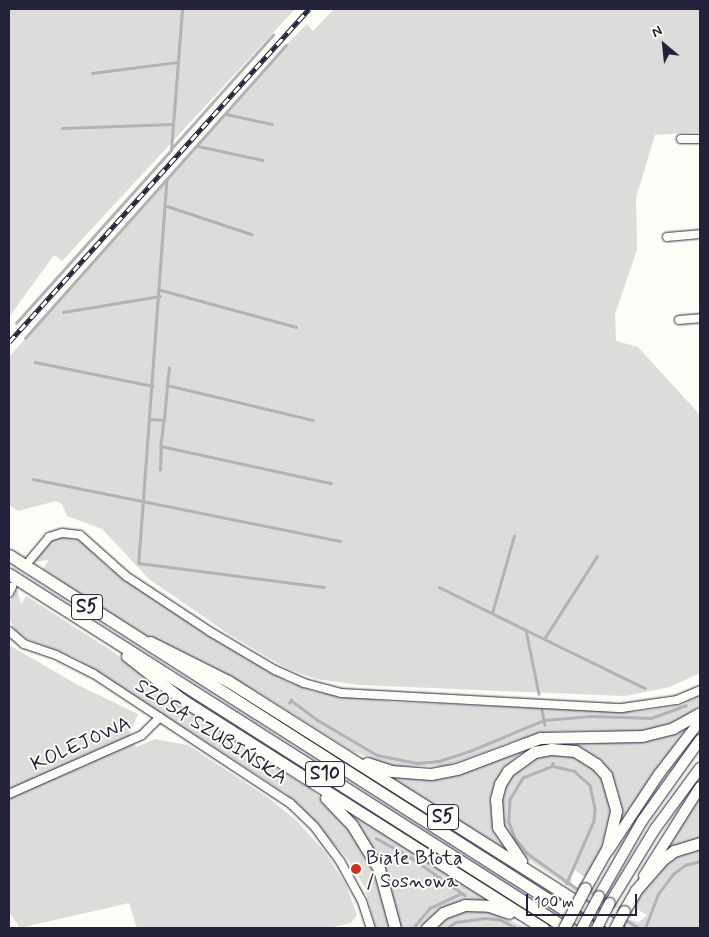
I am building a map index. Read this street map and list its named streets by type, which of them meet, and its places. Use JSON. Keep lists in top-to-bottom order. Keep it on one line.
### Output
{"streets":{"highway":["S5","S10"],"street":["SZOSA SZUBIŃSKA","KOLEJOWA"]},"crossings":[["S5","S10"],["SZOSA SZUBIŃSKA","KOLEJOWA"]],"places":["Białe Błota / Sosnowa"],"scale_bar":"100 m","north":"top left"}
